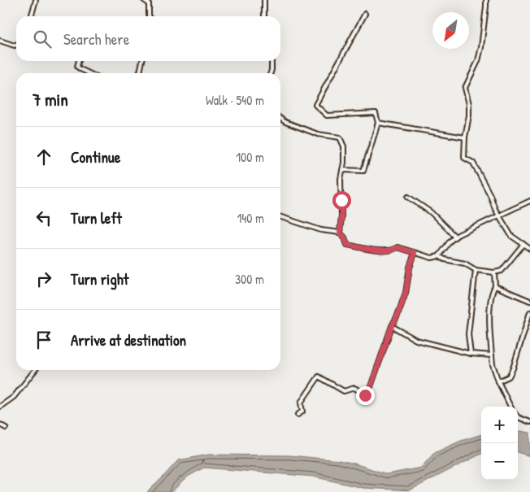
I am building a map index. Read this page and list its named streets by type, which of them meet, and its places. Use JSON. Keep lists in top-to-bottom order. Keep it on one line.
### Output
{"north":"bottom left","page":{"search":"Search here","heading":["7 min","Walk · 540 m"],"list":[["Continue","100 m"],["Turn left","140 m"],["Turn right","300 m"],"Arrive at destination"],"map_buttons":["+","−"]}}
